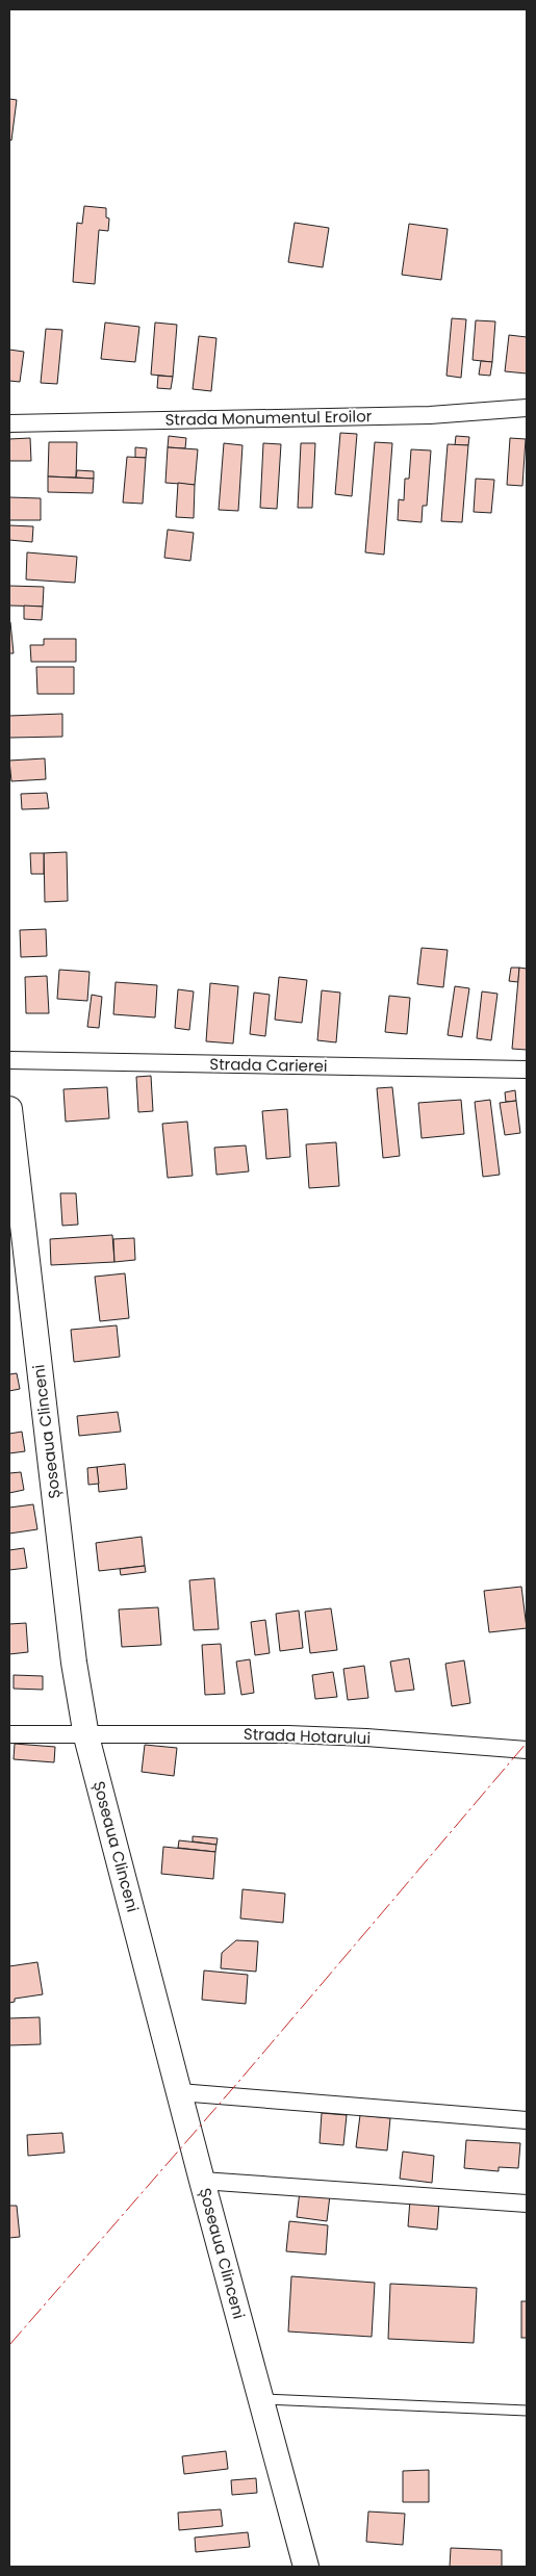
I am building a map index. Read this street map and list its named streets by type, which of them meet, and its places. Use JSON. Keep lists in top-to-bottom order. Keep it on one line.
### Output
{"streets":{"main road":["Șoseaua Clinceni"],"street":["Strada Monumentul Eroilor","Strada Carierei","Strada Hotarului"]},"crossings":[["Șoseaua Clinceni","Strada Hotarului"]]}
